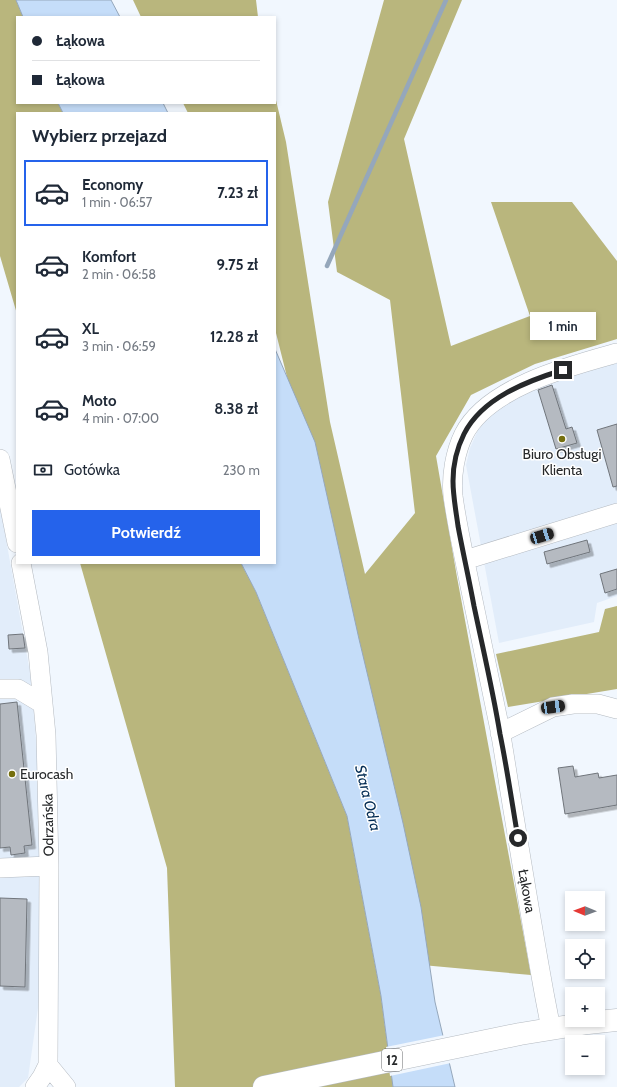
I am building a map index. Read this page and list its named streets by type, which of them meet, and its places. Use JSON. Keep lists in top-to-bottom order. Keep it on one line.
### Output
{"streets":{"main road":["12"],"street":["Odrzańska","Łąkowa"]},"crossings":[["Łąkowa","12"]],"water":["Stara Odra"],"places":["Biuro Obsługi Klienta","Eurocash"],"north":"left","page":{"banner":["Łąkowa","Łąkowa"],"heading":"Wybierz przejazd","list":[{"name":"Economy","note":"1 min · 06:57","value":"7.23 zł"},{"name":"Komfort","note":"2 min · 06:58","value":"9.75 zł"},{"name":"XL","note":"3 min · 06:59","value":"12.28 zł"},{"name":"Moto","note":"4 min · 07:00","value":"8.38 zł"}],"bubble":"1 min","pay":["Gotówka","230 m"],"buttons":"Potwierdź","map_buttons":["+","−"]}}
